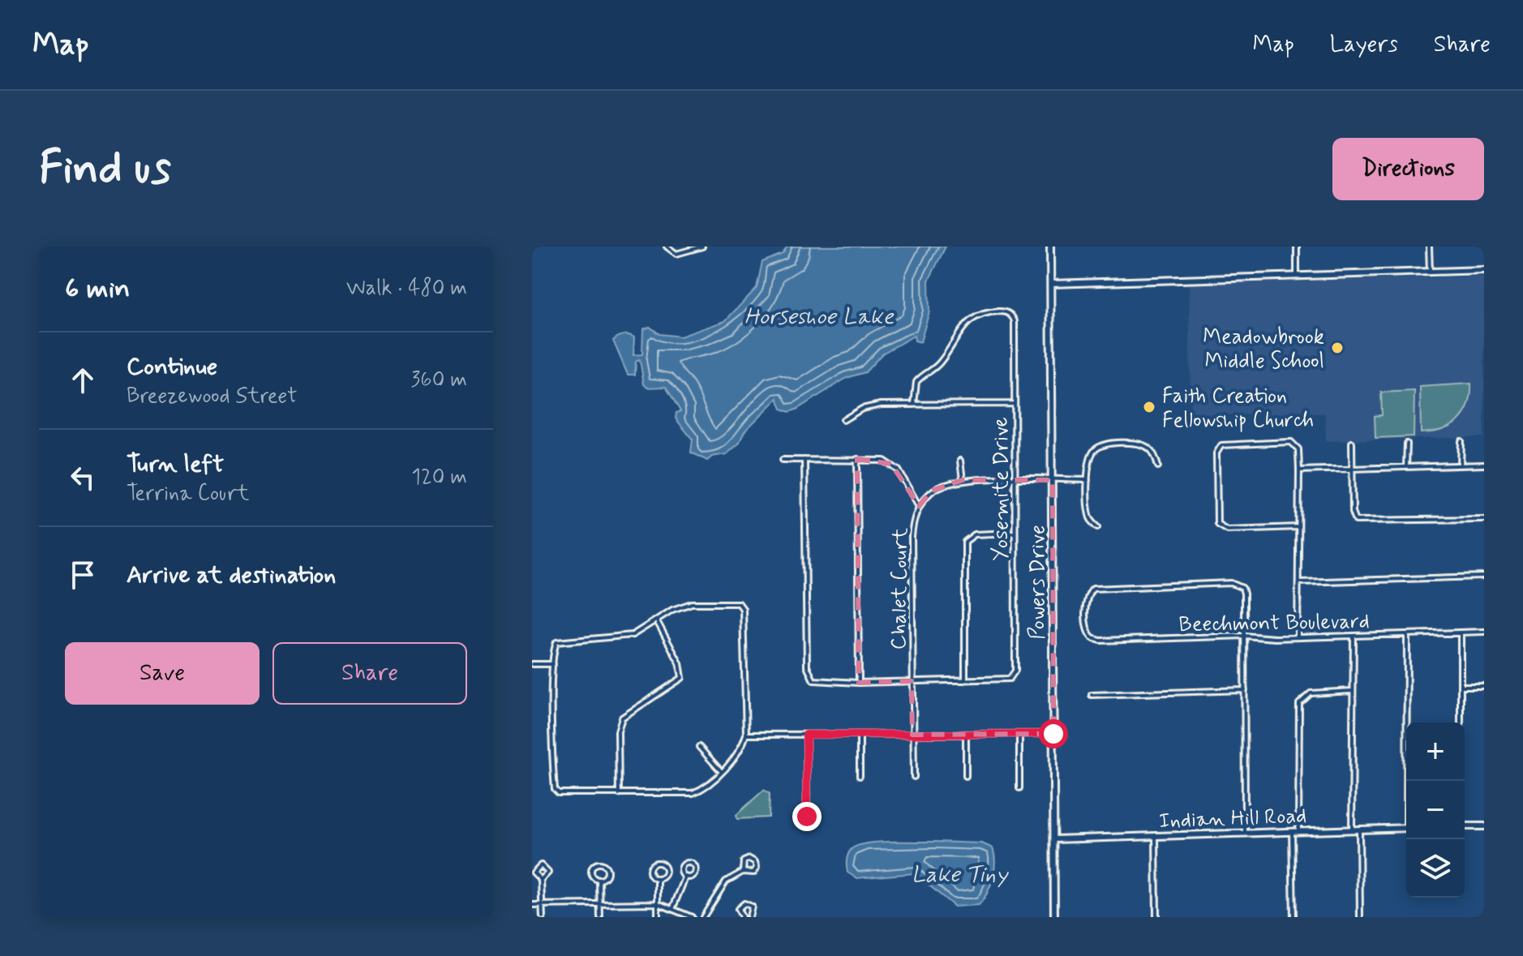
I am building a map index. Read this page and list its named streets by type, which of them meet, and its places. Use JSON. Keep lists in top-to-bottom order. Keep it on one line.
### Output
{"streets":{"street":["Yosemite Drive","Powers Drive","Chalet Court","Beechmont Boulevard","Indian Hill Road"]},"crossings":[["Yosemite Drive","Chalet Court"],["Powers Drive","Chalet Court"],["Powers Drive","Indian Hill Road"]],"water":["Horseshoe Lake","Lake Tiny"],"places":["Meadowbrook Middle School","Faith Creation Fellowship Church"],"page":{"header":"Map","nav":["Map","Layers","Share"],"buttons":["Directions",["Save","Share"]],"title":"Find us","heading":["6 min","Walk · 480 m"],"list":[["Continue","Breezewood Street","360 m"],["Turn left","Terrina Court","120 m"],"Arrive at destination"],"map_buttons":["+","−"]}}
